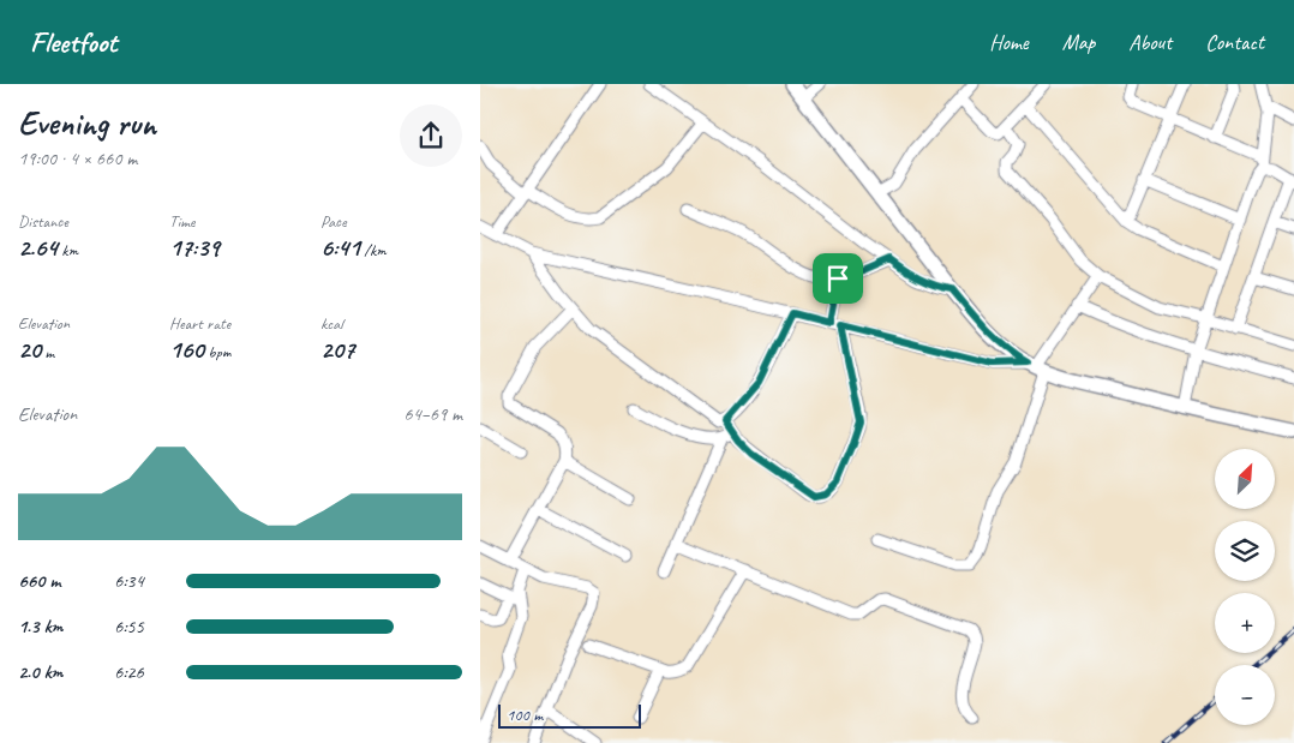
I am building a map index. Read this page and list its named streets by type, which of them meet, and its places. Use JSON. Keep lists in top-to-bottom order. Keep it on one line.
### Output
{"scale_bar":"100 m","north":"top right","page":{"header":"Fleetfoot","nav":["Home","Map","About","Contact"],"heading":["Evening run","19:00 · 4 × 660 m"],"stats":[["Distance","2.64 km"],["Time","17:39"],["Pace","6:41 /km"],["Elevation","20 m"],["Heart rate","160 bpm"],["kcal","207"]],"chart":["Elevation","64–69 m"],"map_buttons":["+","−"],"list":[{"name":"660 m","note":"6:34"},{"name":"1.3 km","note":"6:55"},{"name":"2.0 km","note":"6:26"}],"scale":"100 m"}}
